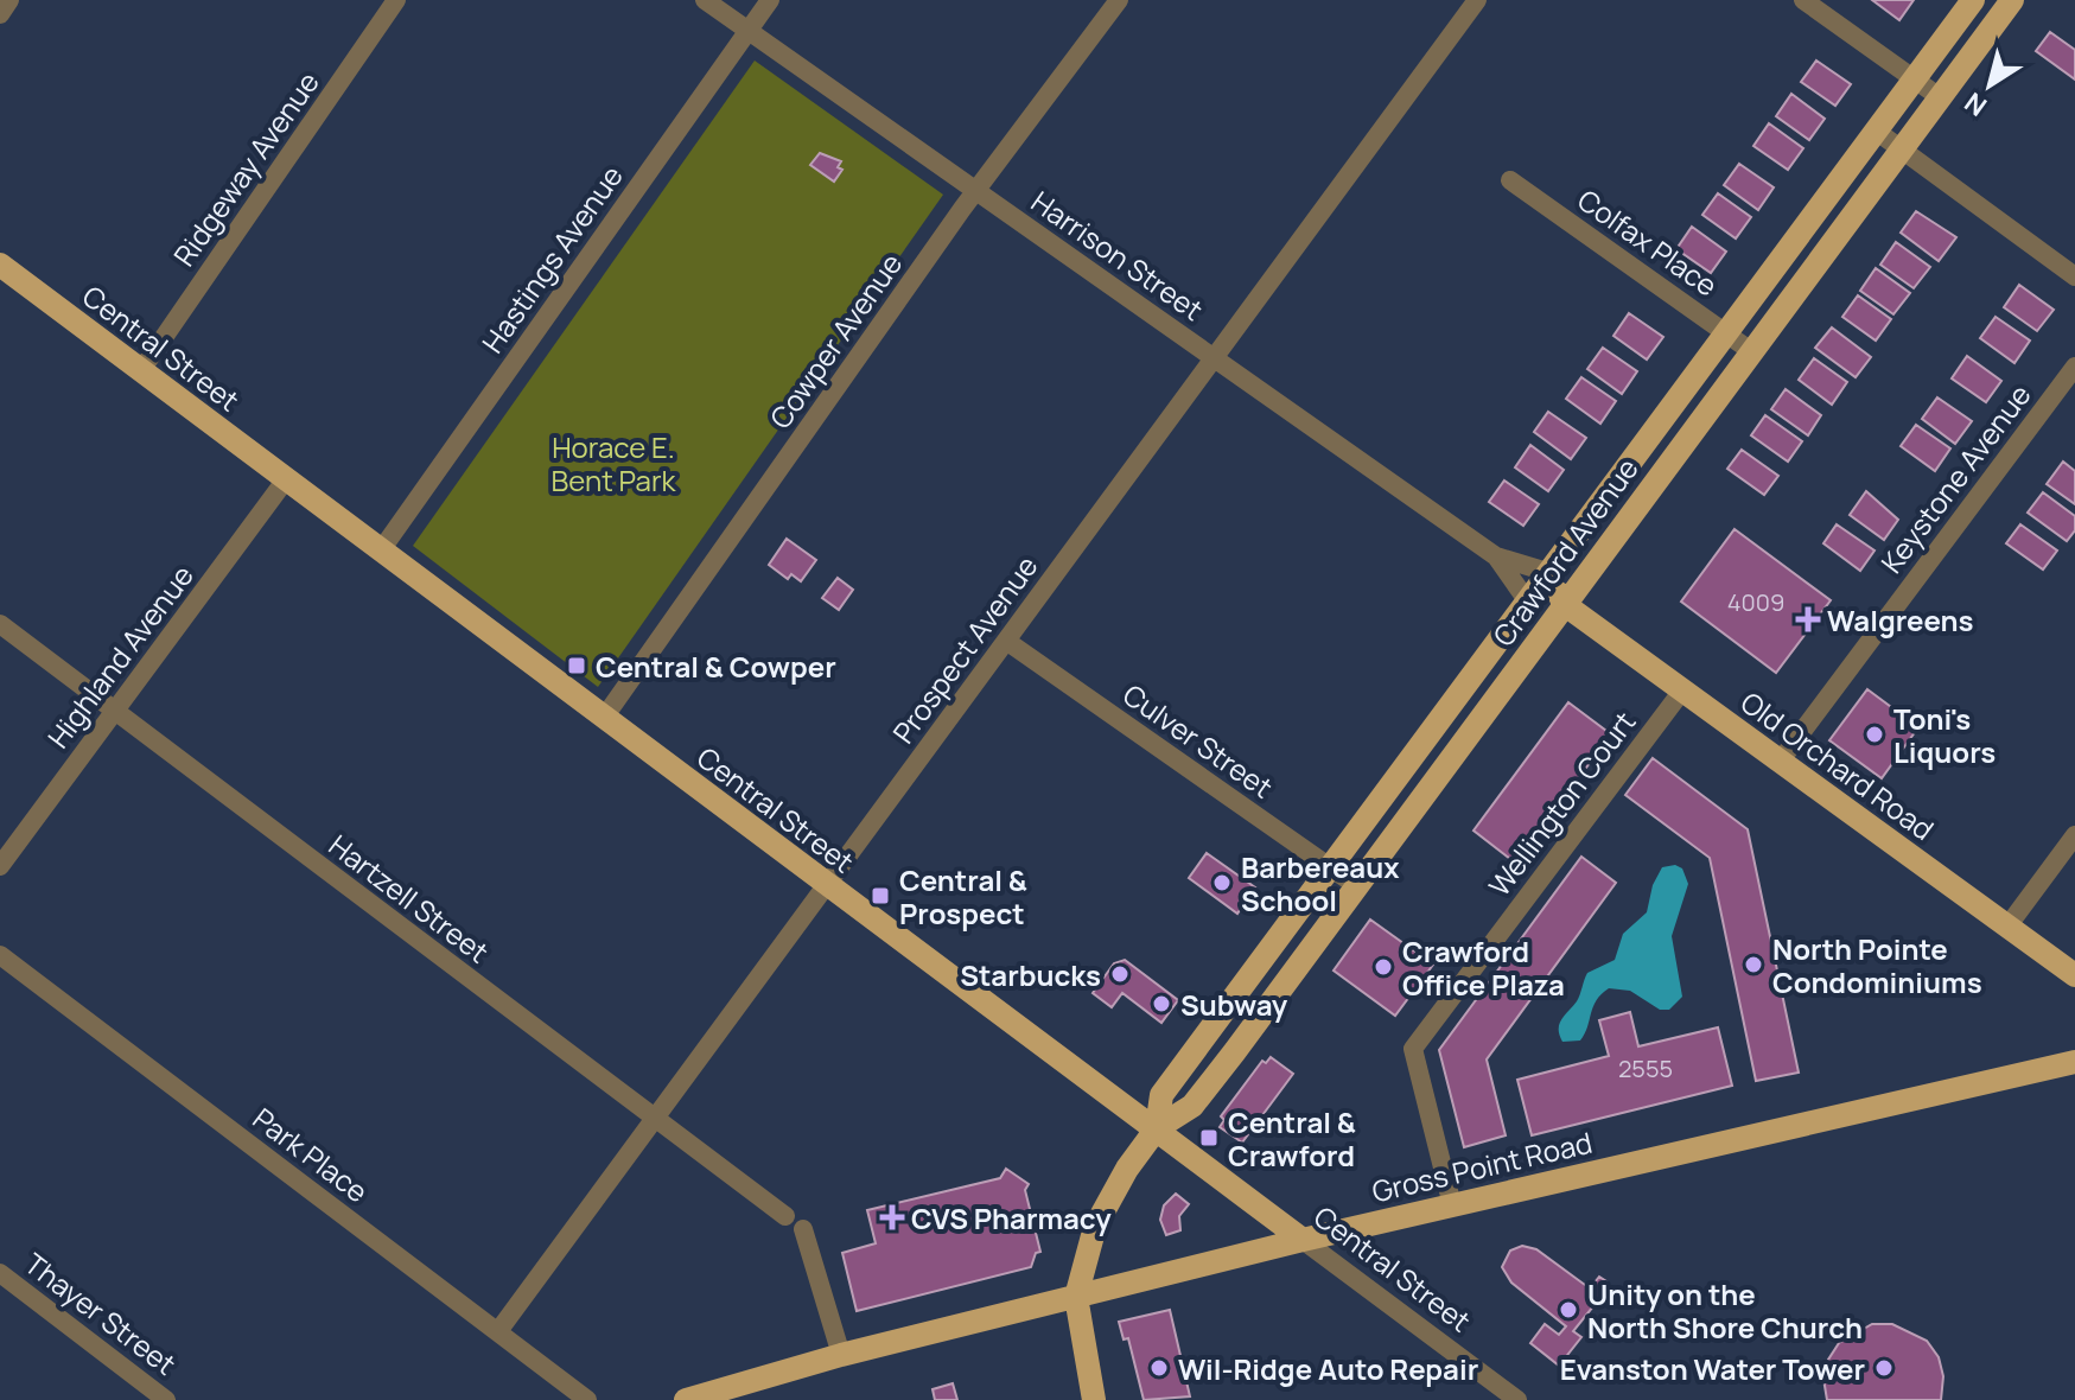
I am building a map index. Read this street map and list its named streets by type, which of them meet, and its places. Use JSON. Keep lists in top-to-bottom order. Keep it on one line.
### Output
{"streets":{"main road":["Central Street","Crawford Avenue","Old Orchard Road","Gross Point Road"],"street":["Ridgeway Avenue","Colfax Place","Harrison Street","Hastings Avenue","Cowper Avenue","Keystone Avenue","Prospect Avenue","Highland Avenue","Culver Street","Wellington Court","Hartzell Street","Park Place","Thayer Street"]},"crossings":[["Ridgeway Avenue","Central Street"],["Colfax Place","Crawford Avenue"],["Harrison Street","Hastings Avenue"],["Harrison Street","Cowper Avenue"],["Harrison Street","Crawford Avenue"],["Harrison Street","Prospect Avenue"],["Harrison Street","Old Orchard Road"],["Hastings Avenue","Central Street"],["Cowper Avenue","Central Street"],["Central Street","Crawford Avenue"],["Central Street","Prospect Avenue"],["Central Street","Highland Avenue"],["Central Street","Gross Point Road"],["Keystone Avenue","Old Orchard Road"],["Crawford Avenue","Culver Street"],["Crawford Avenue","Old Orchard Road"],["Crawford Avenue","Gross Point Road"],["Prospect Avenue","Culver Street"],["Prospect Avenue","Hartzell Street"],["Prospect Avenue","Park Place"],["Highland Avenue","Hartzell Street"],["Old Orchard Road","Wellington Court"],["Wellington Court","Gross Point Road"]],"parks":["Horace E. Bent Park"],"places":{"health":["Walgreens","CVS Pharmacy"],"transit":["Central & Cowper","Central & Prospect","Central & Crawford"],"other":["Toni's Liquors","Barbereaux School","North Pointe Condominiums","Crawford Office Plaza","Starbucks","Subway","Unity on the North Shore Church","Wil-Ridge Auto Repair","Evanston Water Tower"]},"house_numbers":["4009","2555"],"north":"bottom left"}
